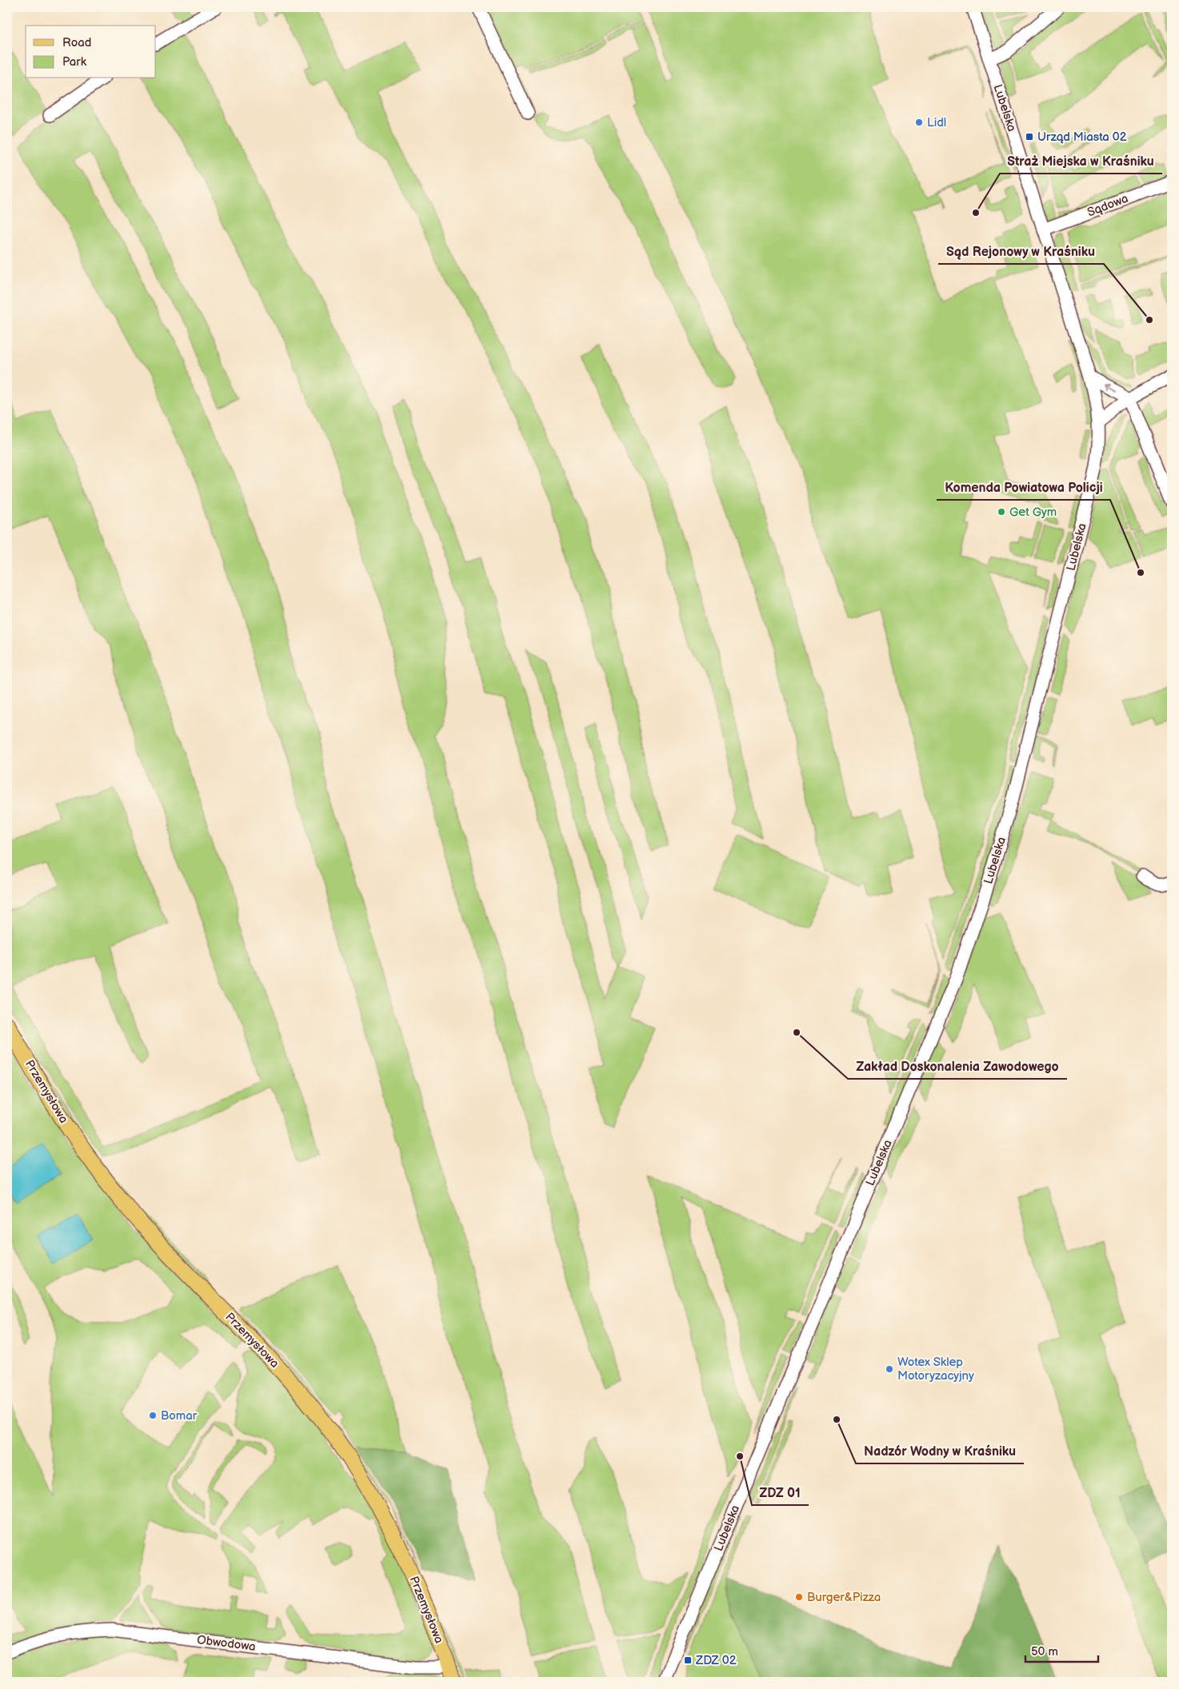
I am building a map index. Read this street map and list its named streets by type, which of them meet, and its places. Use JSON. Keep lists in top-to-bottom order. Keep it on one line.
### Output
{"streets":{"main road":["Przemysłowa"],"street":["Lubelska","Sądowa","Obwodowa"]},"crossings":[["Lubelska","Sądowa"],["Przemysłowa","Obwodowa"]],"places":{"other":["Lidl","Straż Miejska w Kraśniku","Sąd Rejonowy w Kraśniku","Get Gym","Komenda Powiatowa Policji","Zakład Doskonalenia Zawodowego","Wotex Sklep Motoryzacyjny","Bomar","Nadzór Wodny w Kraśniku","ZDZ 01","Burger&Pizza"],"transit":["Urząd Miasta 02","ZDZ 02"]},"legend":["Road","Park"],"scale_bar":"50 m"}
